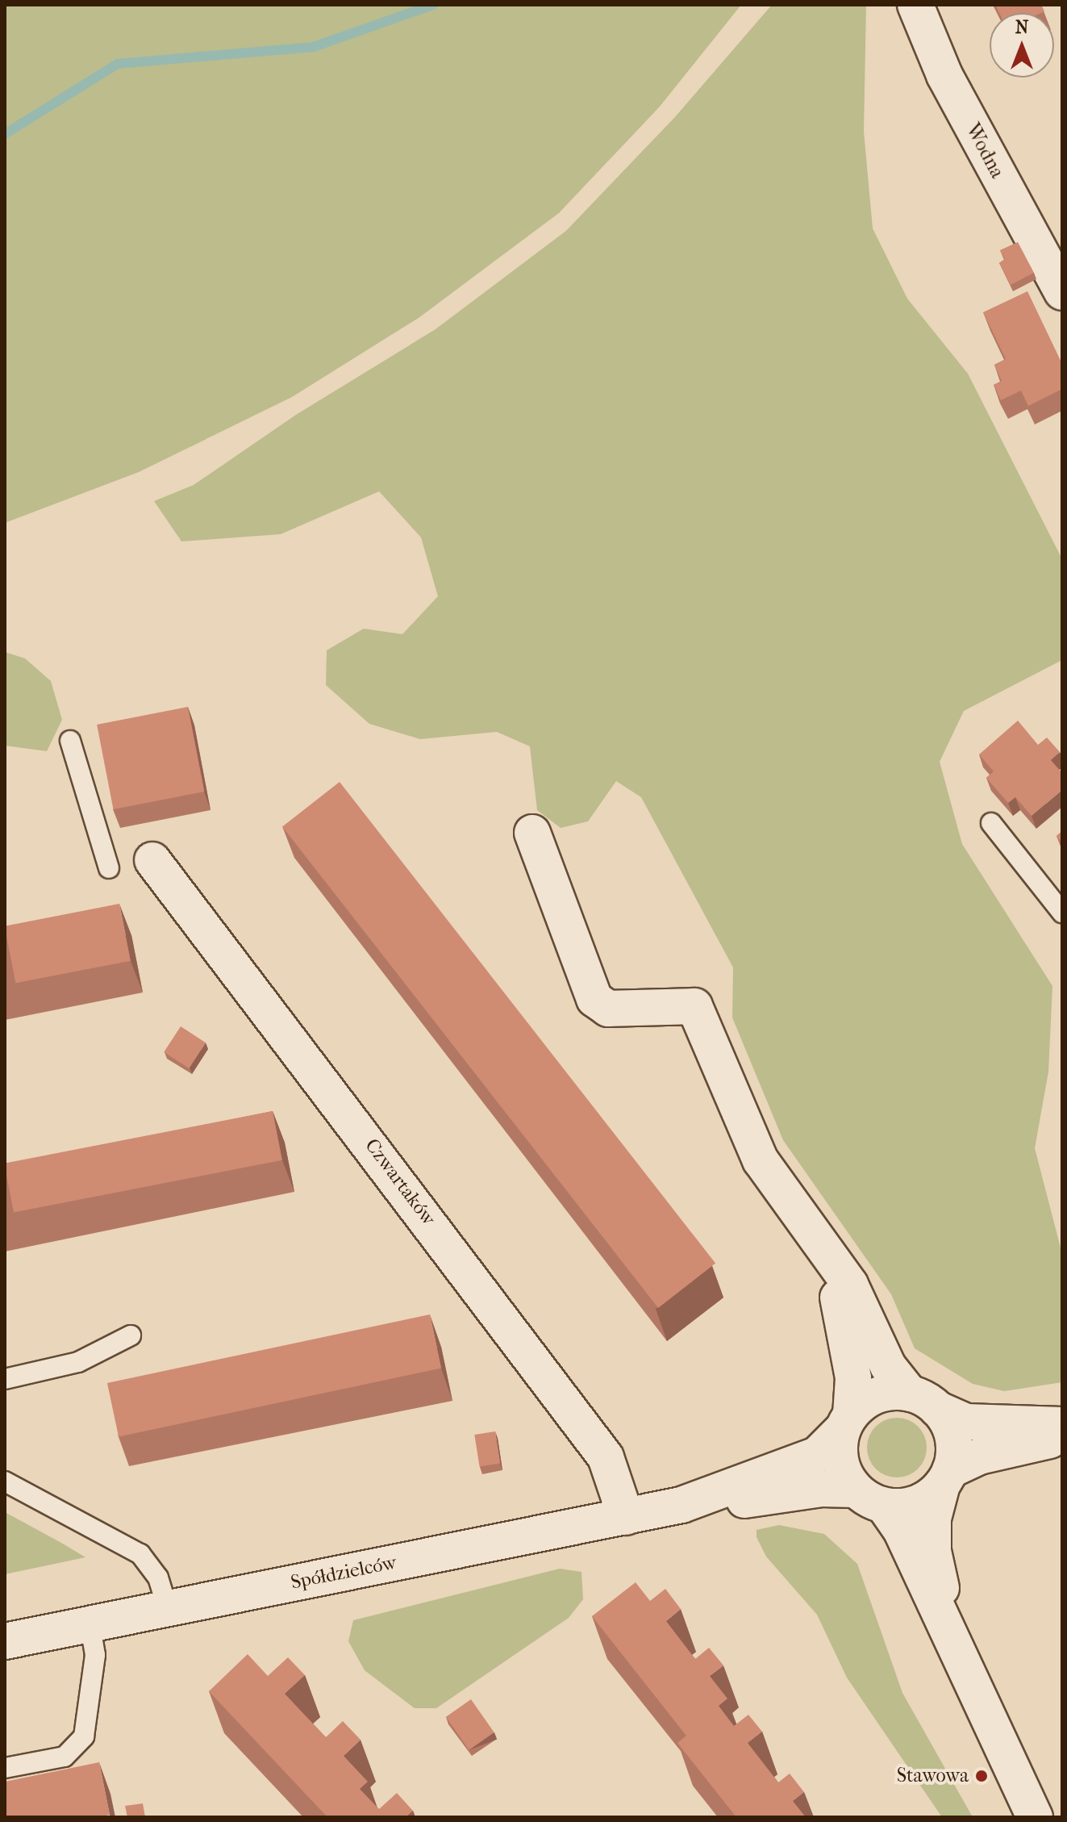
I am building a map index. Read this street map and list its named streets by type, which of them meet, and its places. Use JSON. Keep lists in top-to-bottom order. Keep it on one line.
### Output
{"streets":{"street":["Wodna","Czwartaków","Spółdzielców"]},"crossings":[["Czwartaków","Spółdzielców"]],"places":["Stawowa"],"north":"top"}
